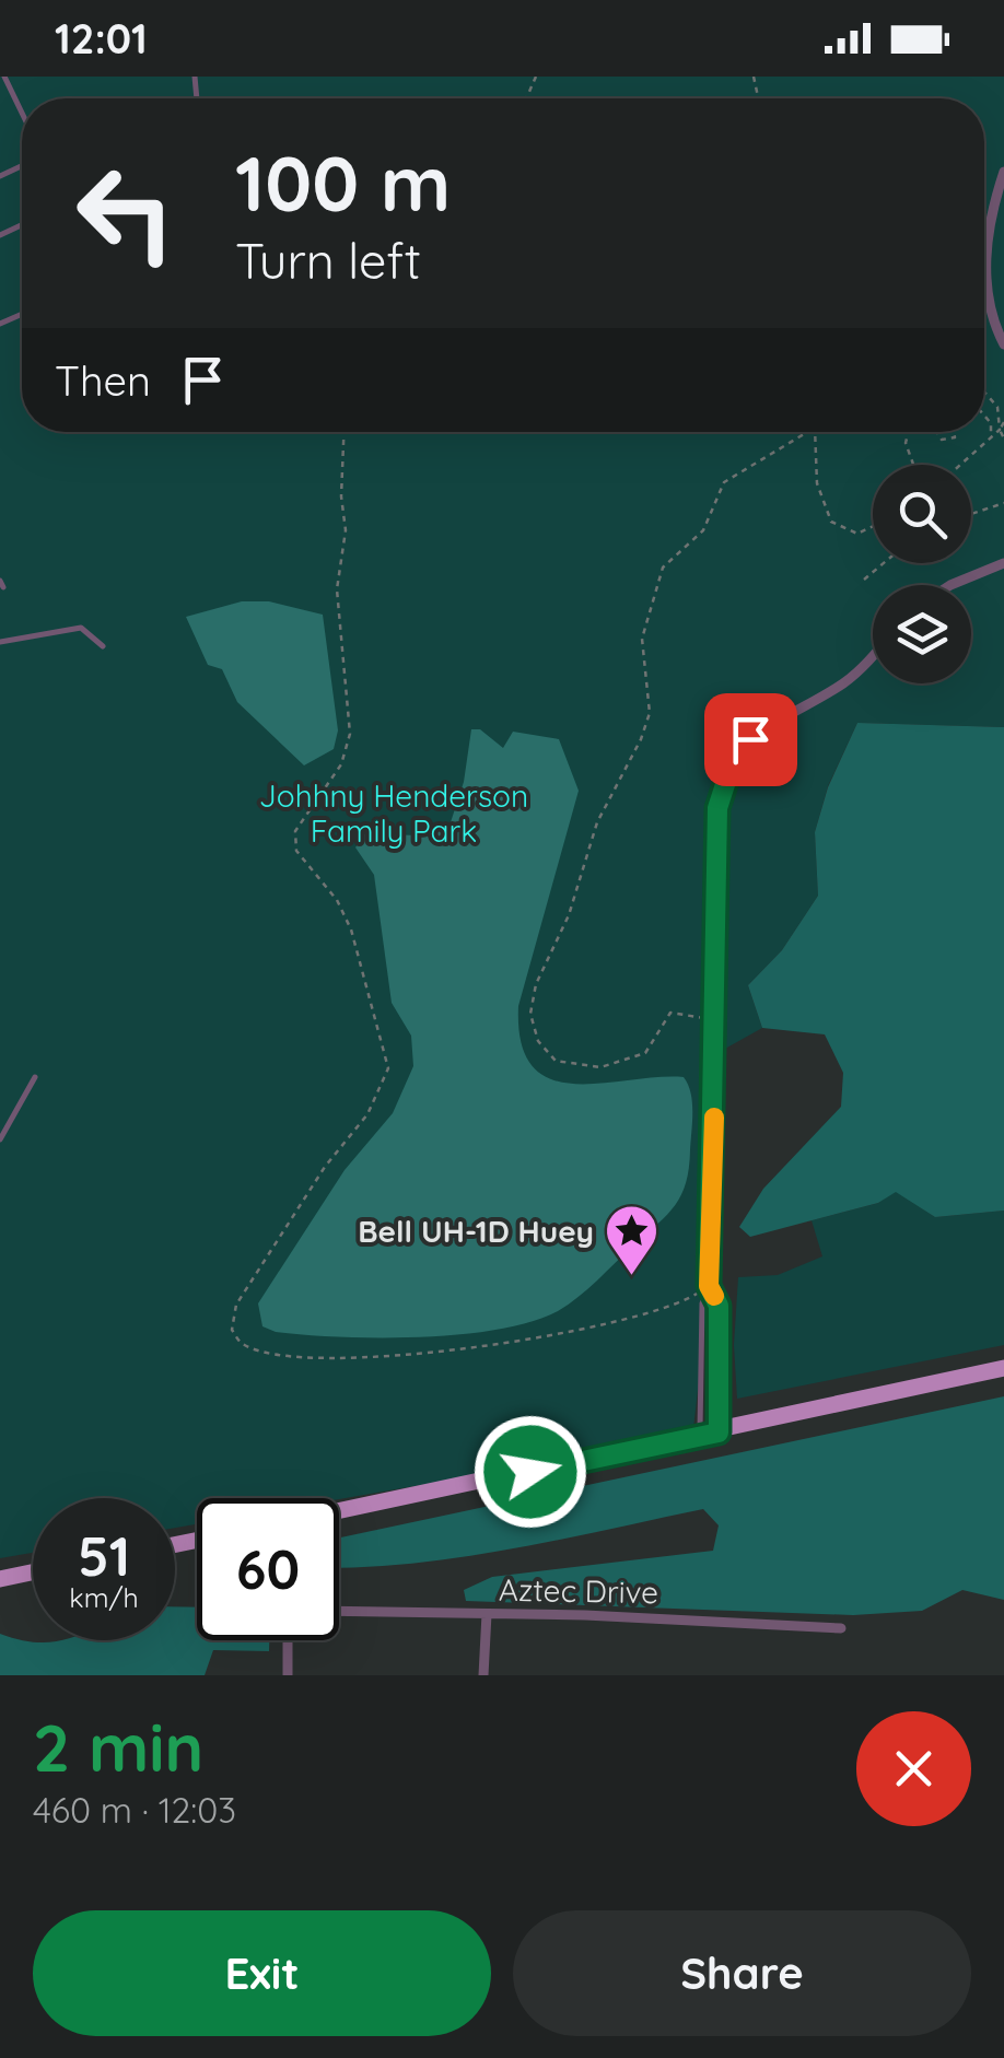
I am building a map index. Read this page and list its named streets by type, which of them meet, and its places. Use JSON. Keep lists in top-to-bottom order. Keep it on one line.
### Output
{"streets":{"street":["Aztec Drive"]},"parks":["Johhny Henderson Family Park"],"places":{"place":["Bell UH-1D Huey"]},"page":{"status":"12:01","turn":["100 m","Turn left"],"then":"Then","speed":"51 km/h","limit":"60","heading":["2 min","460 m · 12:03"],"buttons":["Exit","Share"]}}
